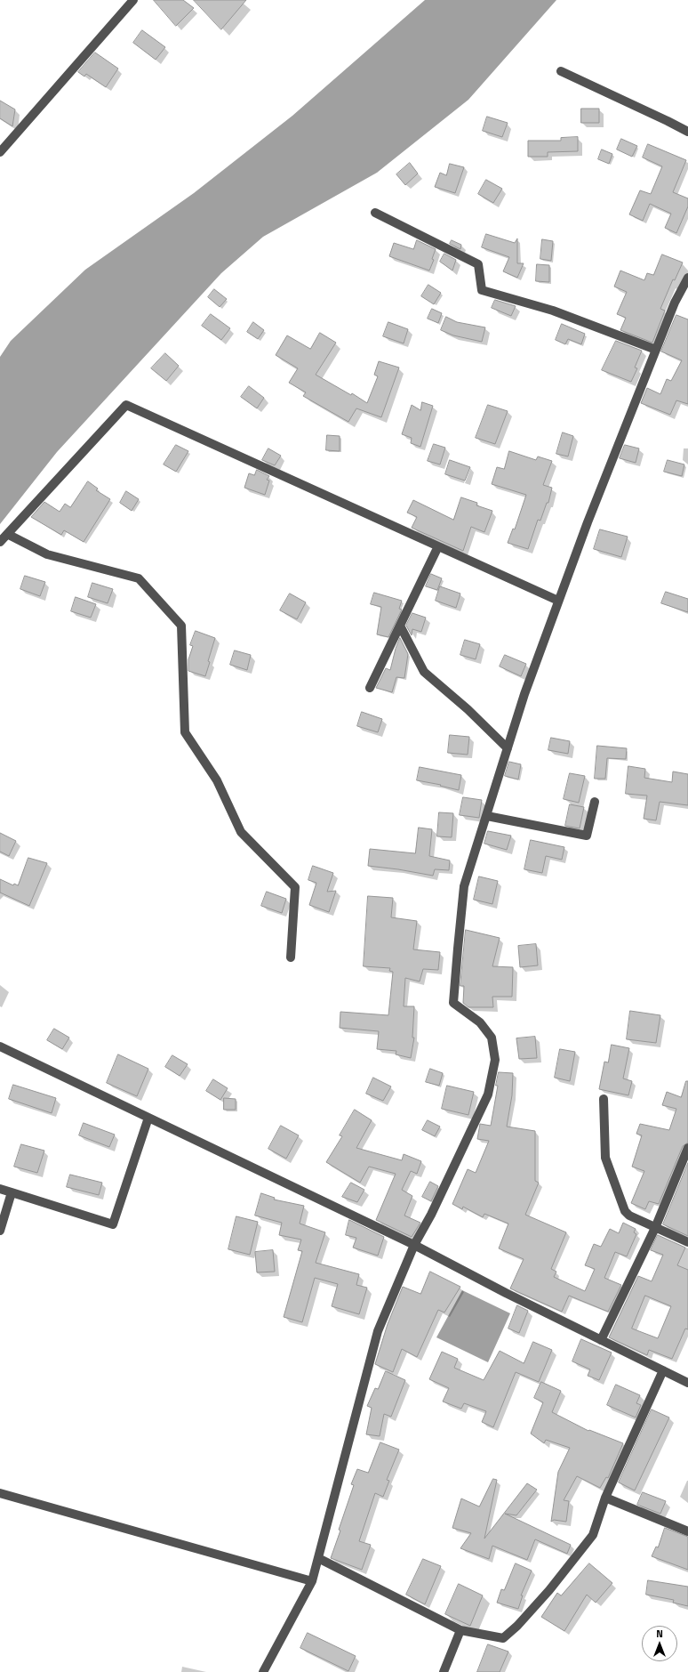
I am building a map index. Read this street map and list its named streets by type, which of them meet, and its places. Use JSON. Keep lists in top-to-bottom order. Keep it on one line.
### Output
{"north":"top"}
